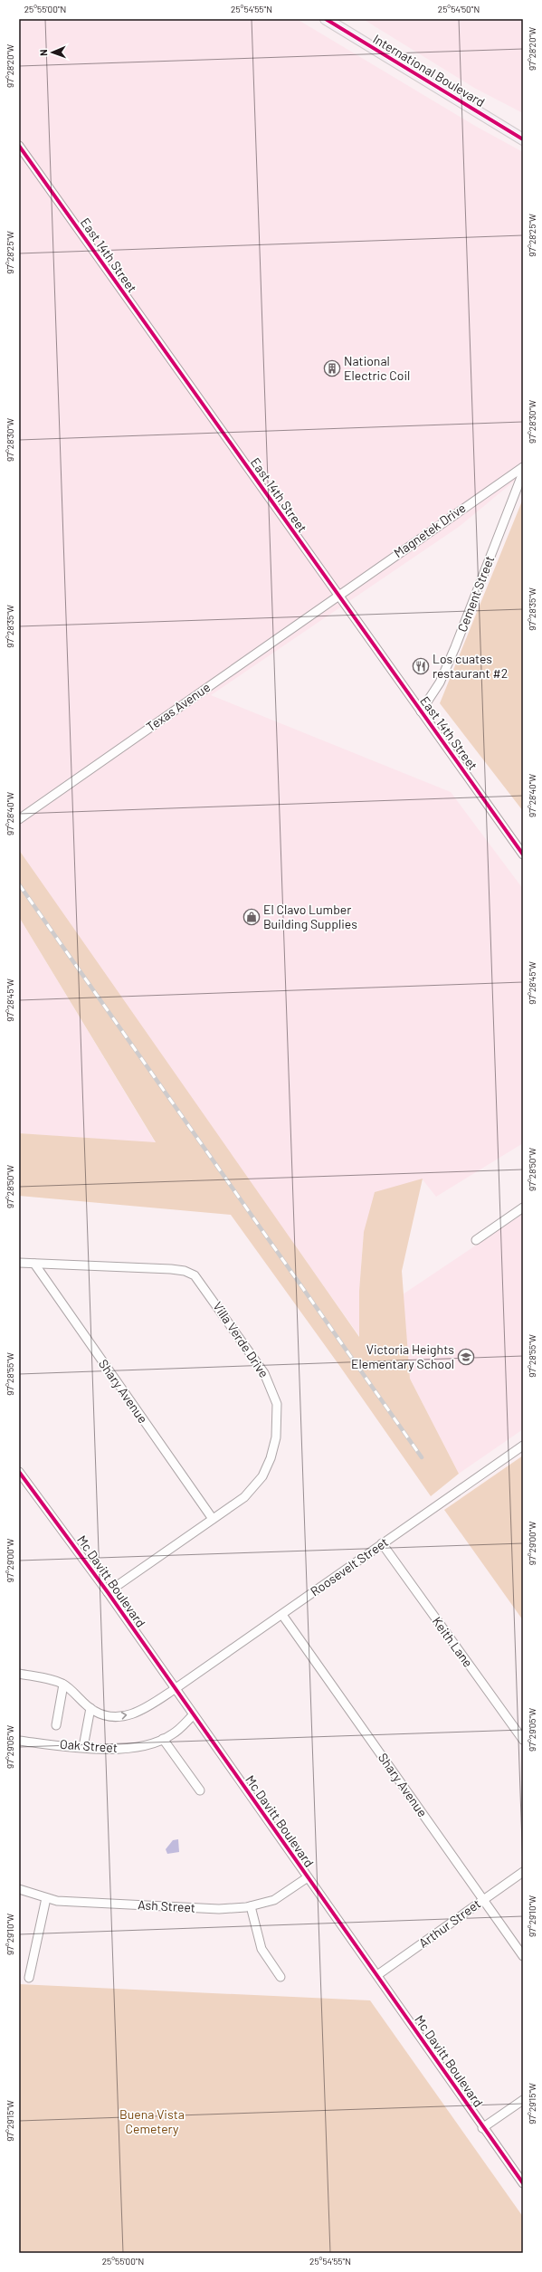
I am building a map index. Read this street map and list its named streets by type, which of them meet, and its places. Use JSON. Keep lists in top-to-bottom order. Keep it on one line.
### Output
{"streets":{"main road":["International Boulevard"],"street":["East 14th Street","Magnetek Drive","Cement Street","Texas Avenue","Villa Verde Drive","Shary Avenue","Roosevelt Street","Mc Davitt Boulevard","Keith Lane","Oak Street","Ash Street","Arthur Street"]},"crossings":[["East 14th Street","Magnetek Drive"],["East 14th Street","Cement Street"],["East 14th Street","Texas Avenue"],["Magnetek Drive","Texas Avenue"],["Villa Verde Drive","Shary Avenue"],["Villa Verde Drive","Mc Davitt Boulevard"],["Shary Avenue","Roosevelt Street"],["Shary Avenue","Arthur Street"],["Roosevelt Street","Mc Davitt Boulevard"],["Roosevelt Street","Keith Lane"],["Mc Davitt Boulevard","Oak Street"],["Mc Davitt Boulevard","Ash Street"],["Mc Davitt Boulevard","Arthur Street"]],"parks":["Buena Vista Cemetery"],"places":{"building":["National Electric Coil"],"restaurant":["Los cuates restaurant #2"],"shop":["El Clavo Lumber Building Supplies"],"school or university":["Victoria Heights Elementary School"]},"north":"left","coordinates":["25°55'00\"N","25°54'55\"N","25°54'50\"N","97°28'20\"W","97°28'25\"W","97°28'30\"W","97°28'35\"W","97°28'40\"W","97°28'45\"W","97°28'50\"W","97°28'55\"W","97°29'00\"W","97°29'05\"W","97°29'10\"W","97°29'15\"W"]}
